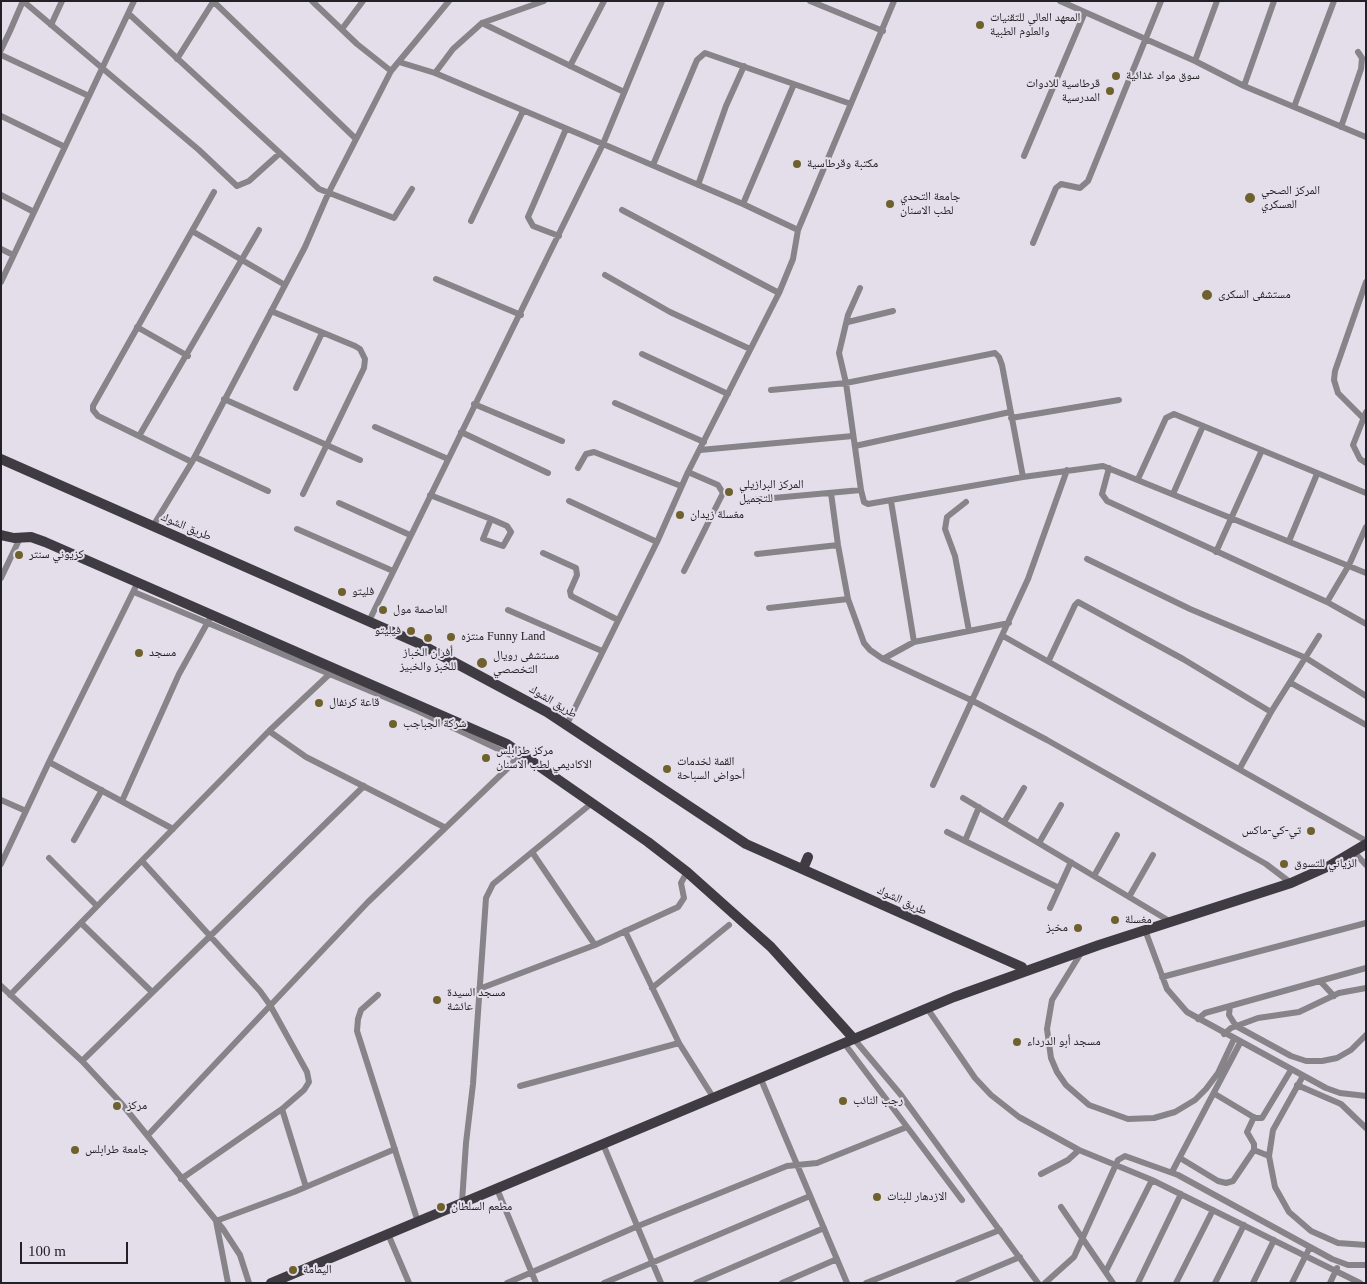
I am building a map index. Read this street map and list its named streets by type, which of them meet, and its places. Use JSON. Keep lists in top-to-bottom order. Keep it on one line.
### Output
{"streets":{"main road":["طريق الشوك"]},"places":["المعهد العالي للتقنيات والعلوم الطبية","سوق مواد غذائية","قرطاسية للادوات المدرسية","مكتبة وقرطاسية","المركز الصحي العسكري","جامعة التحدي لطب الاسنان","مستشفى السكرى","المركز البرازيلي للتجميل","مغسلة زيدان","كزيوني سنتر","فليتو","العاصمة مول","فيليتو","منتزه Funny Land","أفران الخباز للخبز والخبيز","مسجد","مستشفى رويال التخصصي","قاعة كرنفال","شركة الجباجب","مركز طرابلس الاكاديمي لطب الاسنان","القمة لخدمات أحواض السباحة","تي-كي-ماكس","الزياني للتسوق","مغسلة","مخبز","مسجد السيدة عائشة","مسجد أبو الدرداء","رجب النائب","مركز","جامعة طرابلس","الازدهار للبنات","مطعم السلطان","اليمامة"],"scale_bar":"100 m"}
